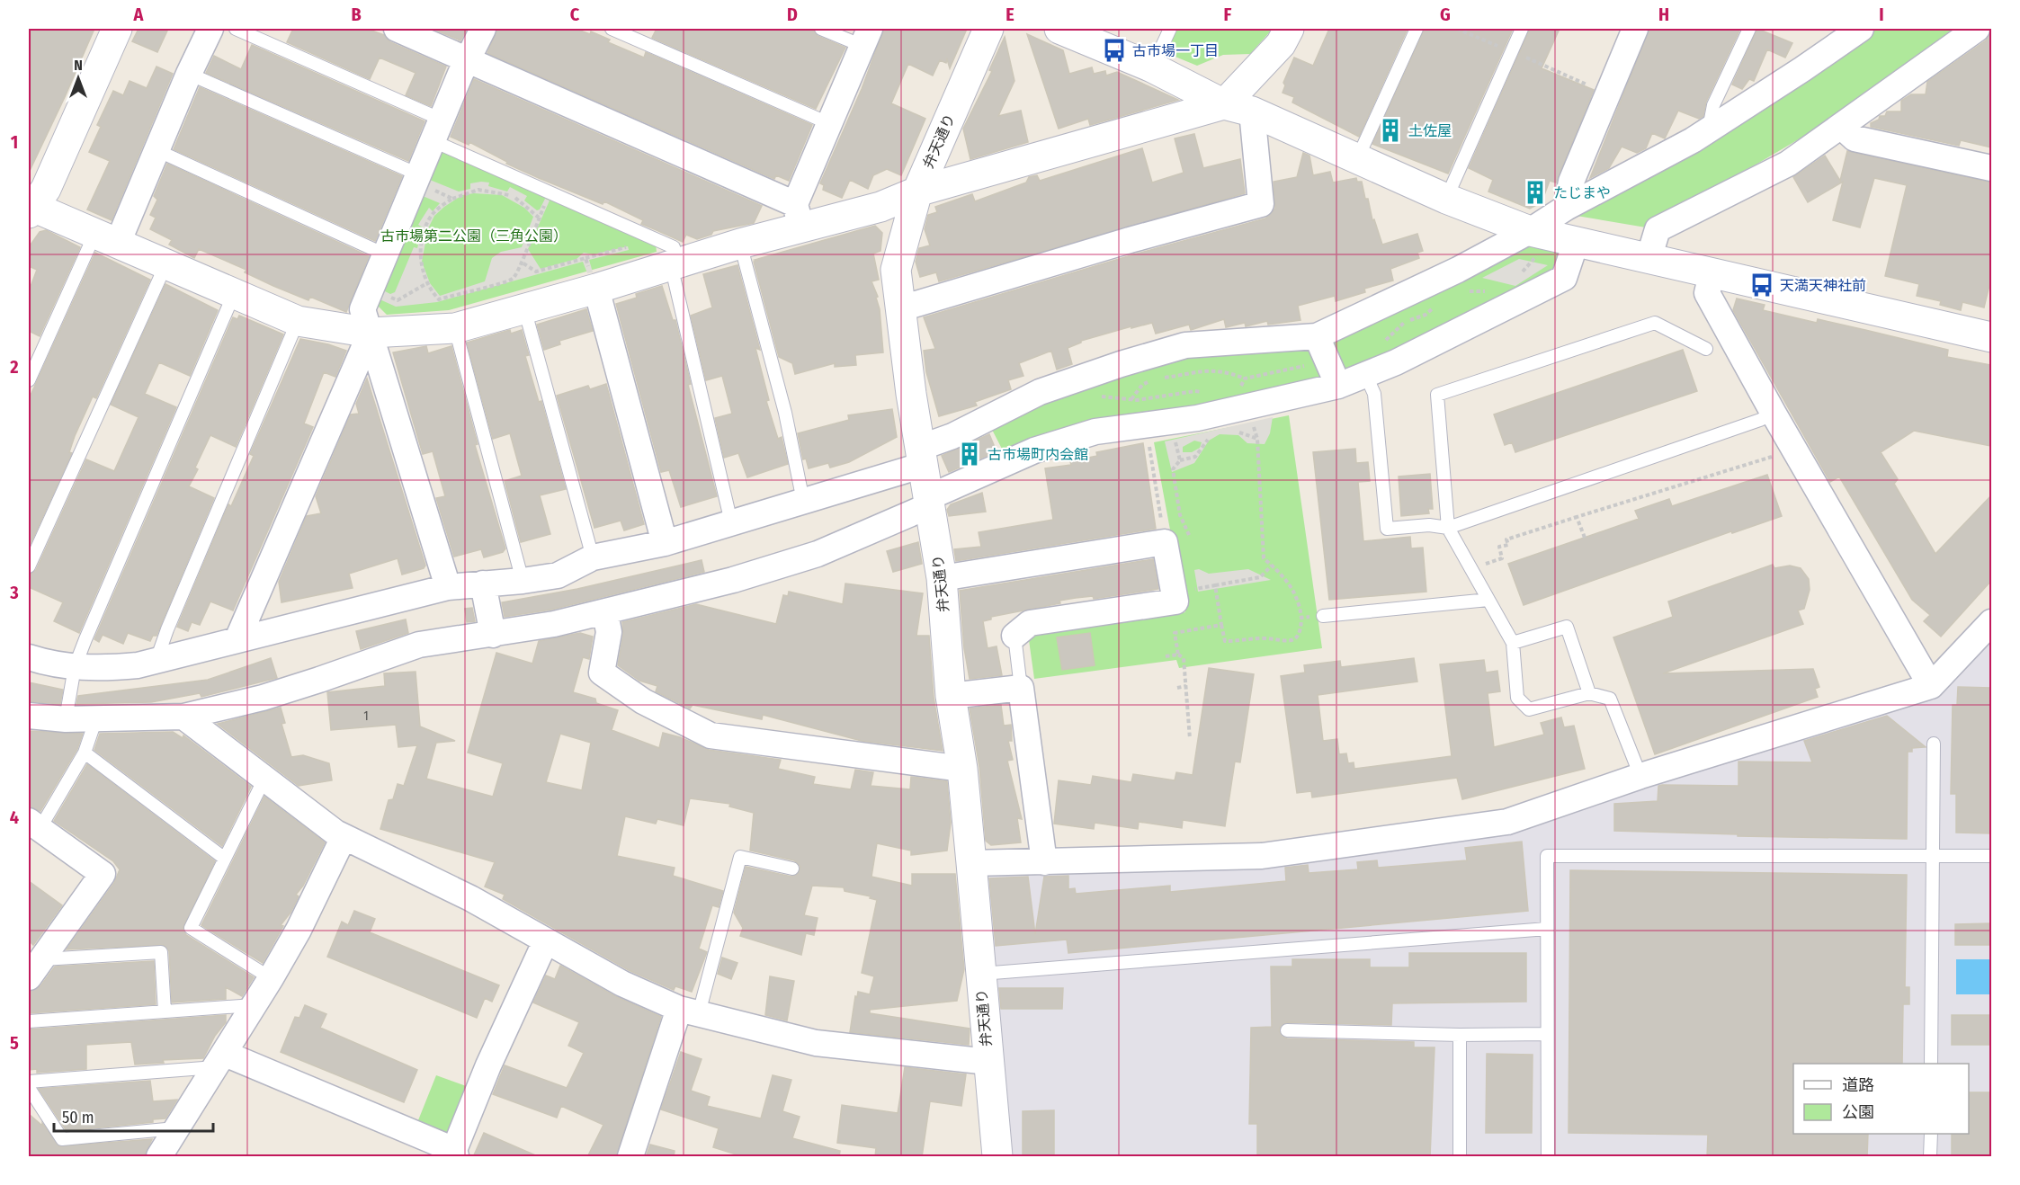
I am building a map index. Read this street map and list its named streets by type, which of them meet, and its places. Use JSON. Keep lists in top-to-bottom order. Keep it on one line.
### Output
{"streets":{"street":["弁天通り"]},"parks":["古市場第二公園（三角公園）"],"places":{"bus stop":["古市場一丁目","天満天神社前"],"building":["土佐屋","たじまや","古市場町内会館"]},"house_numbers":["1"],"legend":["道路","公園"],"scale_bar":"50 m","north":"top","grid":{"columns":["A","B","C","D","E","F","G","H","I"],"rows":["1","2","3","4","5"]}}
